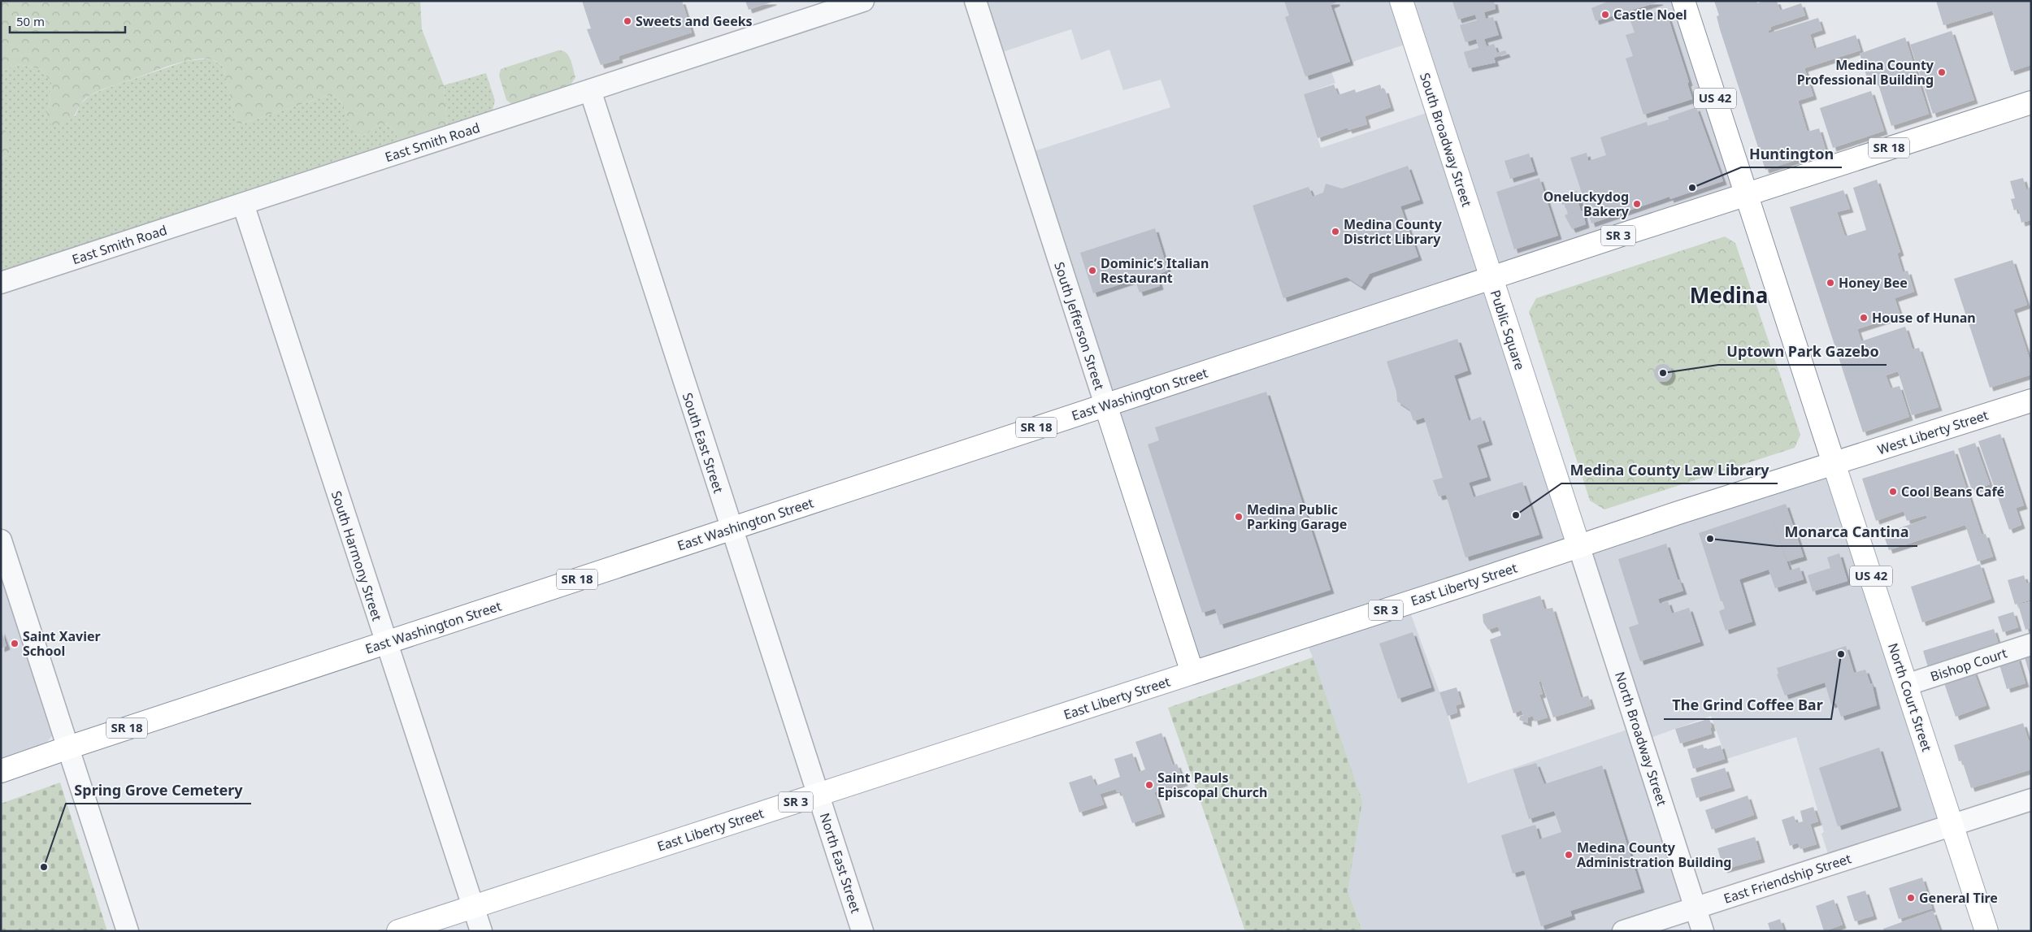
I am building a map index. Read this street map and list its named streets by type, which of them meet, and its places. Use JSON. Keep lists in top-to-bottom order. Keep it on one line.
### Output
{"streets":{"main road":["US 42","South Broadway Street","SR 18","SR 3","South Jefferson Street","Public Square","East Washington Street","West Liberty Street","East Liberty Street","North Court Street"],"street":["East Smith Road","South East Street","South Harmony Street","Bishop Court","North Broadway Street","North East Street","East Friendship Street"]},"crossings":[["US 42","SR 18"],["US 42","Public Square"],["US 42","West Liberty Street"],["US 42","East Liberty Street"],["US 42","North Court Street"],["South Broadway Street","Public Square"],["South Broadway Street","East Washington Street"],["East Smith Road","South East Street"],["East Smith Road","South Harmony Street"],["SR 18","Public Square"],["South Jefferson Street","East Washington Street"],["South Jefferson Street","East Liberty Street"],["Public Square","East Washington Street"],["Public Square","East Liberty Street"],["Public Square","North Broadway Street"],["East Washington Street","South East Street"],["East Washington Street","South Harmony Street"],["West Liberty Street","East Liberty Street"],["West Liberty Street","North Court Street"],["South East Street","East Liberty Street"],["South East Street","North East Street"],["South Harmony Street","East Liberty Street"],["East Liberty Street","North Court Street"],["East Liberty Street","North Broadway Street"],["East Liberty Street","North East Street"],["Bishop Court","North Court Street"],["North Court Street","East Friendship Street"],["North Broadway Street","East Friendship Street"]],"districts":["Medina"],"places":["Castle Noel","Sweets and Geeks","Medina County Professional Building","Huntington","Oneluckydog Bakery","Medina County District Library","Dominic’s Italian Restaurant","Honey Bee","House of Hunan","Uptown Park Gazebo","Cool Beans Café","Medina County Law Library","Medina Public Parking Garage","Monarca Cantina","Saint Xavier School","The Grind Coffee Bar","Saint Pauls Episcopal Church","Medina County Administration Building","Spring Grove Cemetery","General Tire"],"scale_bar":"50 m"}
